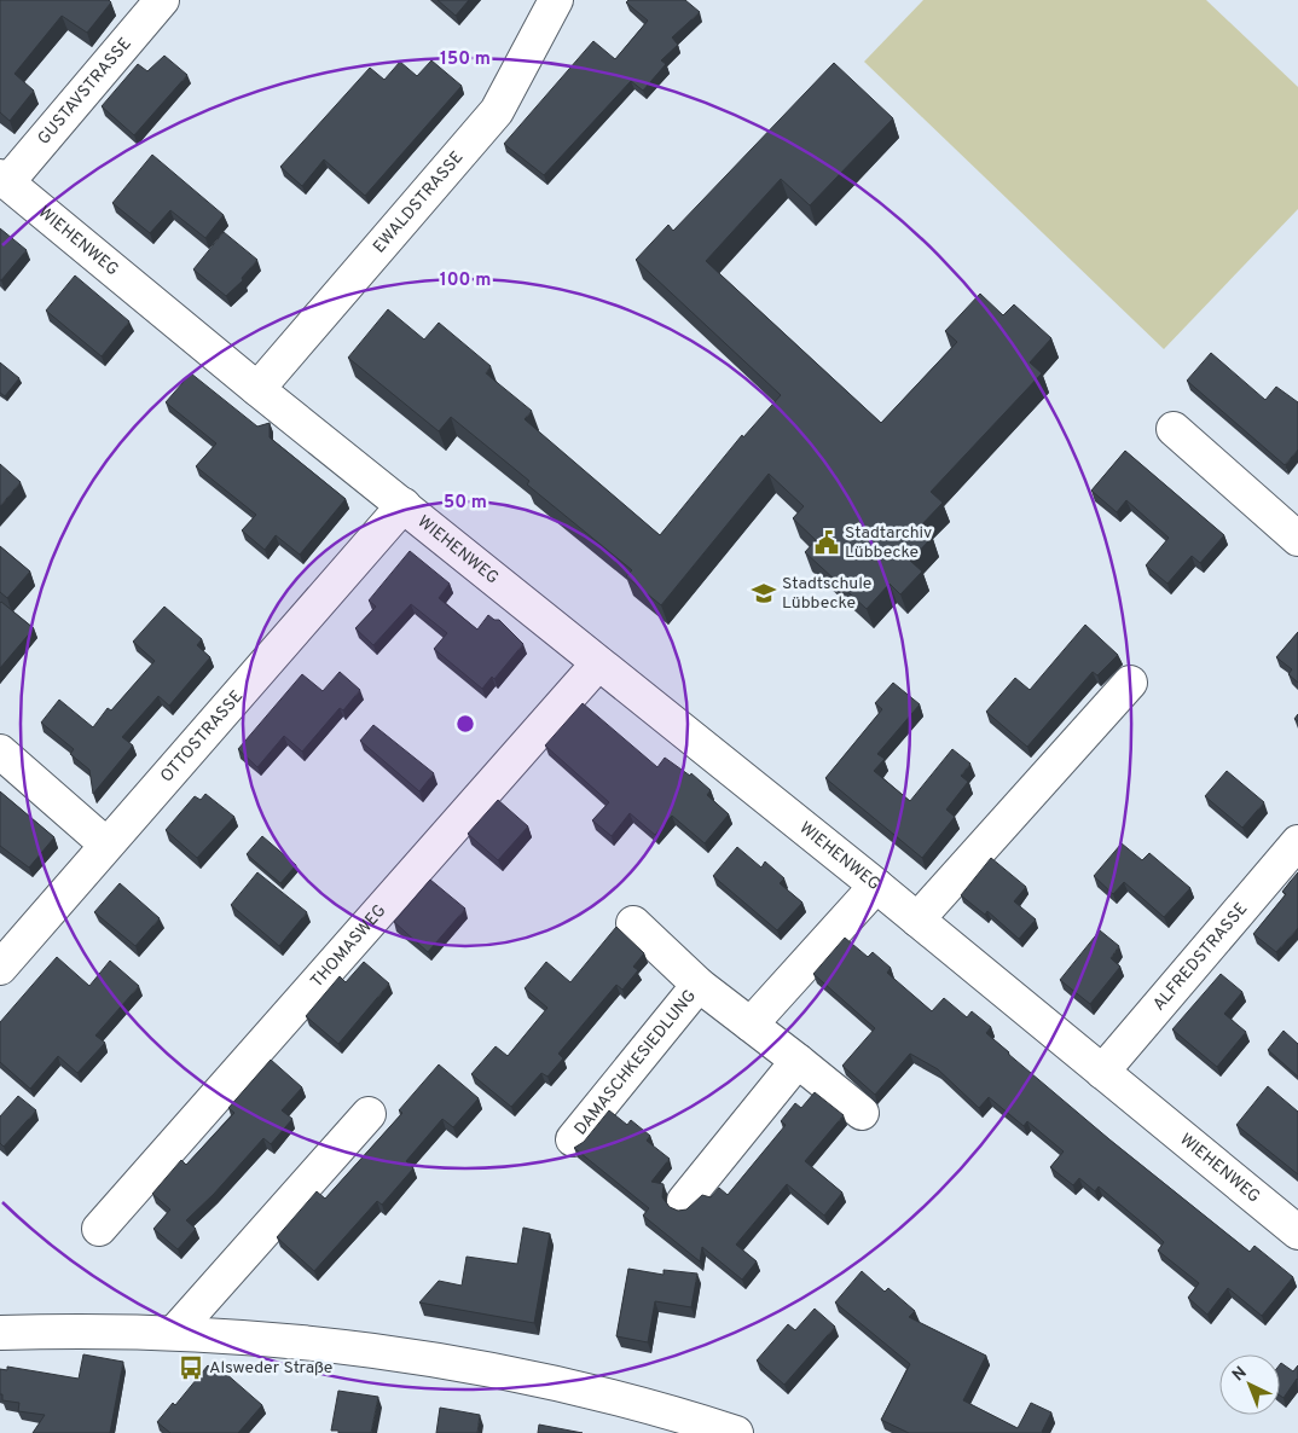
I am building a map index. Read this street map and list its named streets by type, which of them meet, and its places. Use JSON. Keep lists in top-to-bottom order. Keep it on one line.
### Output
{"streets":{"street":["GUSTAVSTRASSE","EWALDSTRASSE","WIEHENWEG","OTTOSTRASSE","THOMASWEG","ALFREDSTRASSE","DAMASCHKESIEDLUNG"]},"crossings":[["GUSTAVSTRASSE","WIEHENWEG"],["EWALDSTRASSE","WIEHENWEG"],["WIEHENWEG","OTTOSTRASSE"],["WIEHENWEG","THOMASWEG"],["WIEHENWEG","ALFREDSTRASSE"]],"places":{"public building":["Stadtarchiv Lübbecke"],"school or university":["Stadtschule Lübbecke"],"bus stop":["Alsweder Straße"]},"north":"top left","rings":["150 m","100 m","50 m"]}
